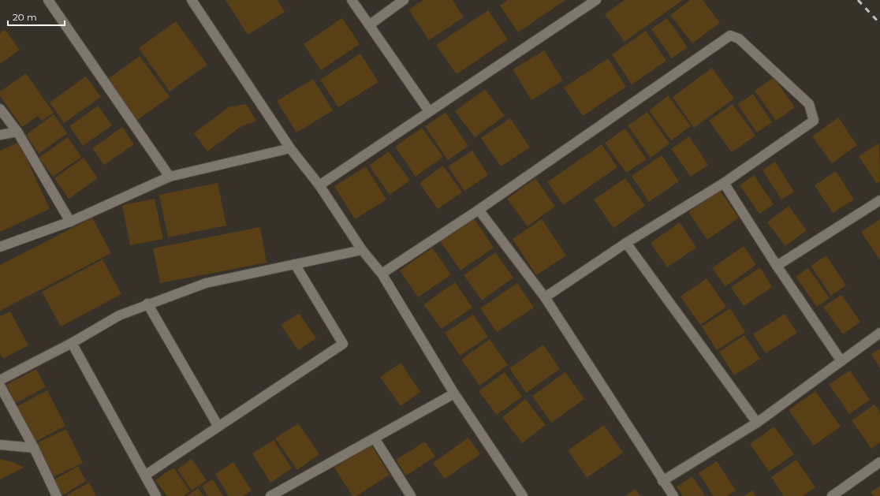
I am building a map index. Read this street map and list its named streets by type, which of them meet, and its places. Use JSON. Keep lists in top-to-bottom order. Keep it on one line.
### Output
{"scale_bar":"20 m"}
